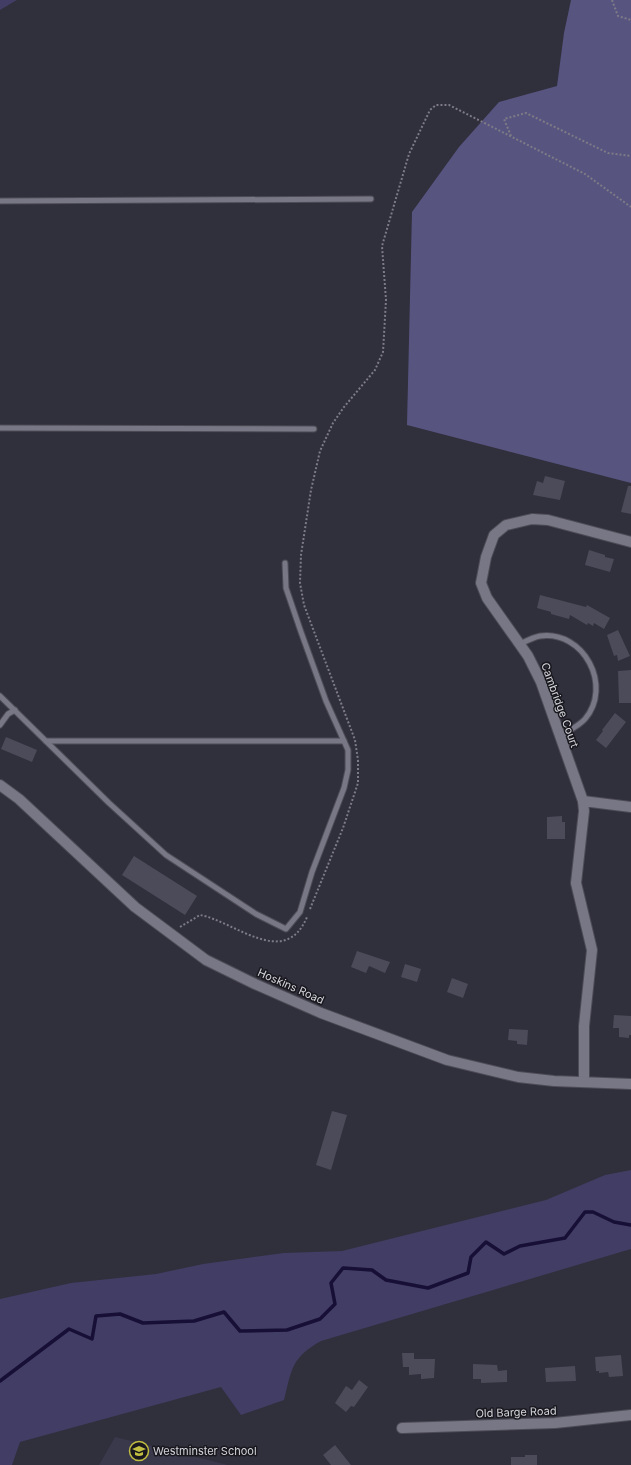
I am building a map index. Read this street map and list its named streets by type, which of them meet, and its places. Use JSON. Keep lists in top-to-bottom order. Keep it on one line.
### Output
{"streets":{"street":["Cambridge Court","Hoskins Road","Old Barge Road"]},"crossings":[["Cambridge Court","Hoskins Road"]],"places":{"school or university":["Westminster School"]}}
